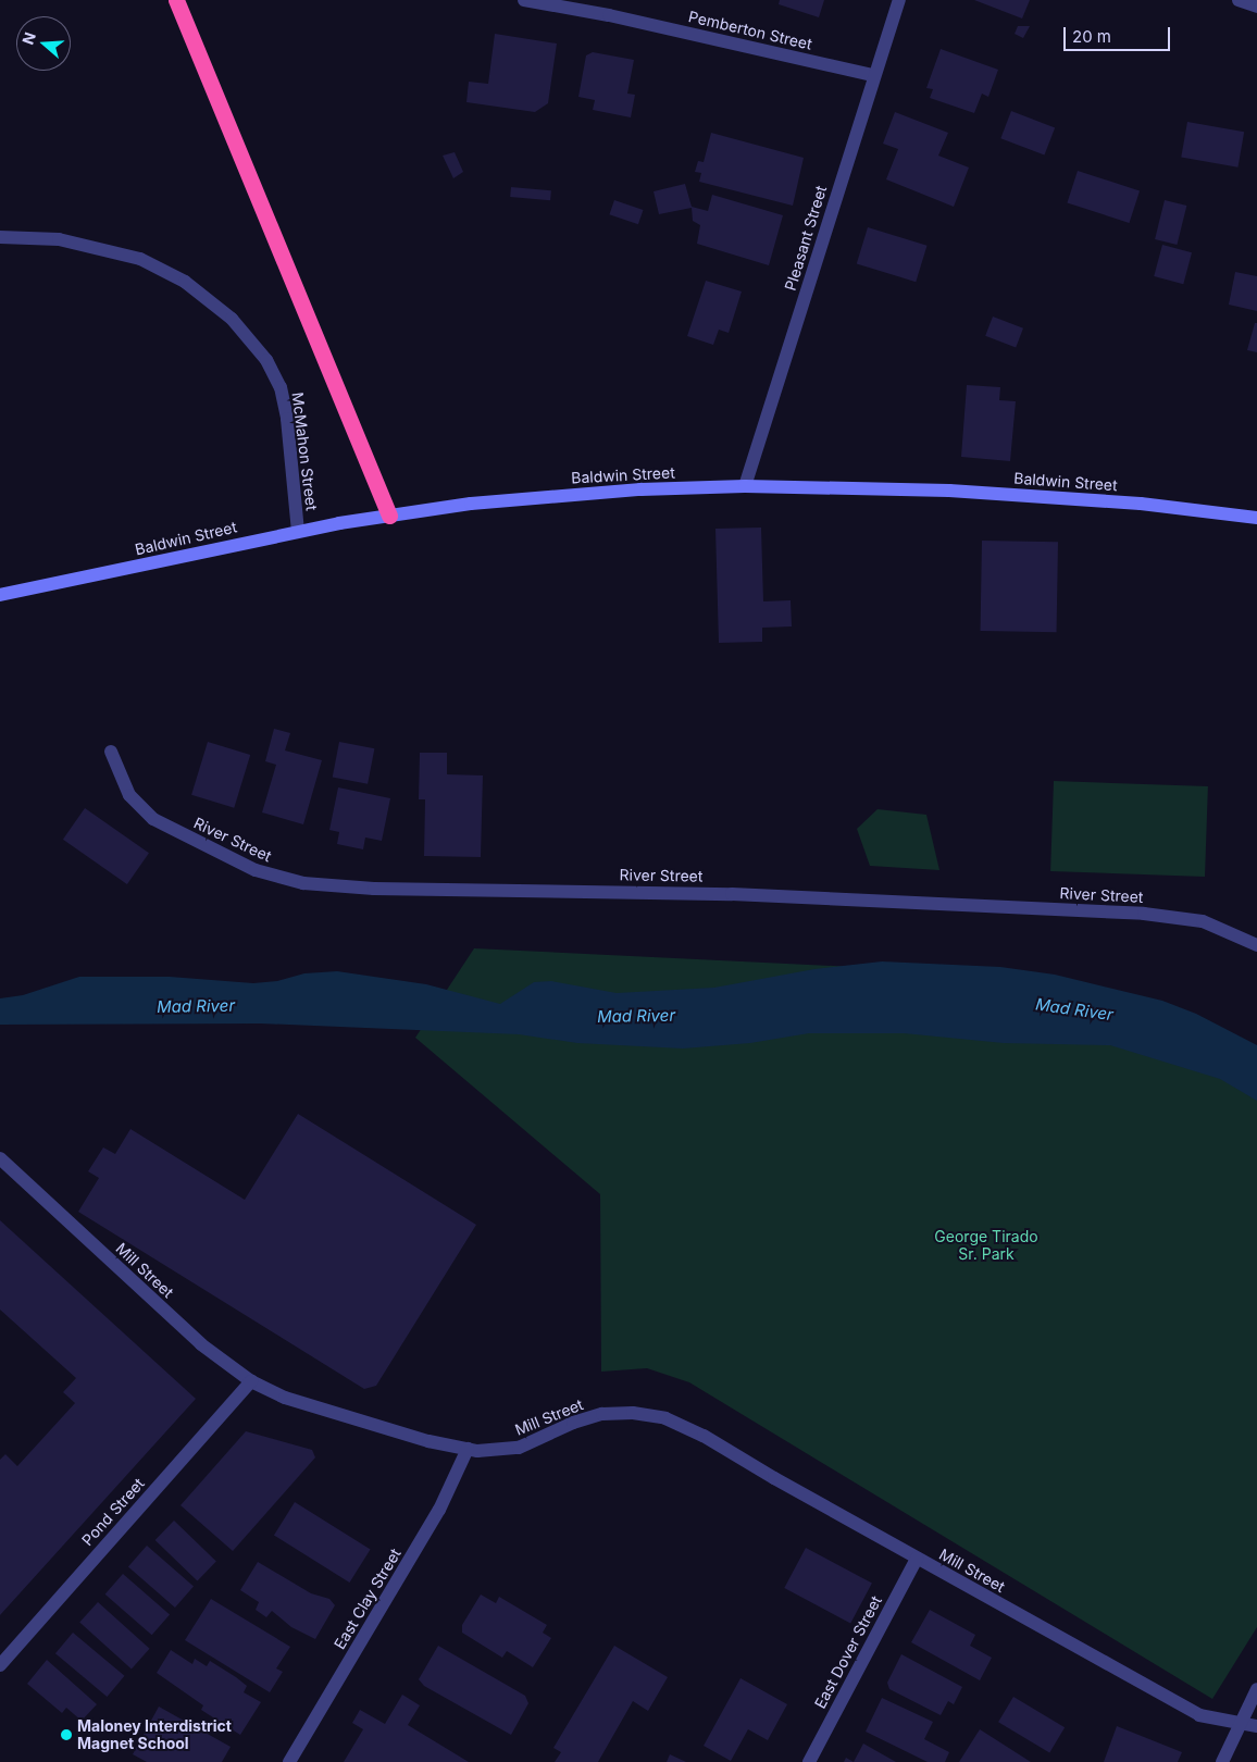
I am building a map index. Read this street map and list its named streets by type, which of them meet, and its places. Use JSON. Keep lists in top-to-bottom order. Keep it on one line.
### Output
{"streets":{"main road":["Baldwin Street"],"street":["Pemberton Street","Pleasant Street","McMahon Street","River Street","Mill Street","Pond Street","East Clay Street","East Dover Street"]},"crossings":[["Pemberton Street","Pleasant Street"],["Pleasant Street","Baldwin Street"],["McMahon Street","Baldwin Street"],["Mill Street","Pond Street"],["Mill Street","East Clay Street"],["Mill Street","East Dover Street"]],"water":["Mad River"],"parks":["George Tirado Sr. Park"],"places":["Maloney Interdistrict Magnet School"],"scale_bar":"20 m","north":"left"}
